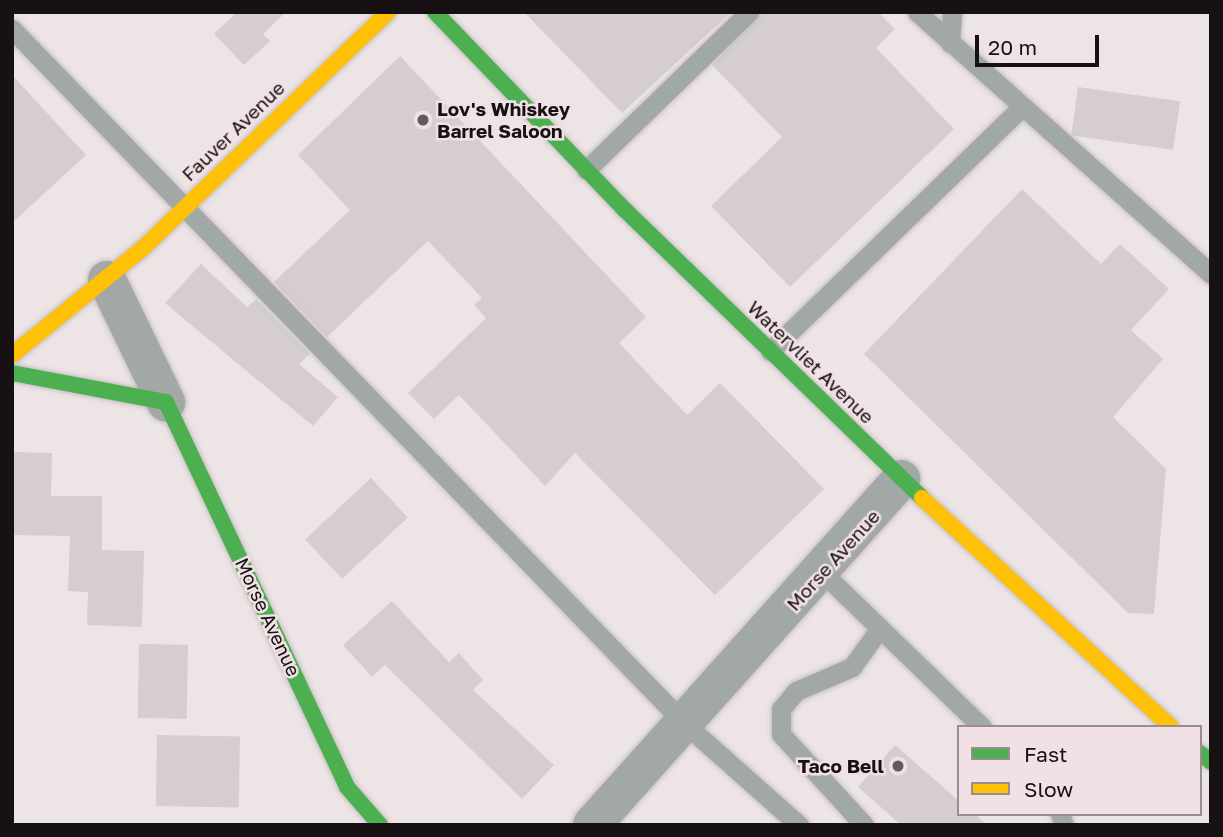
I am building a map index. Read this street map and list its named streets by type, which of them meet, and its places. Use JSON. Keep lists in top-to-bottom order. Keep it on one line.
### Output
{"streets":{"street":["Fauver Avenue","Watervliet Avenue","Morse Avenue"]},"crossings":[["Fauver Avenue","Morse Avenue"],["Watervliet Avenue","Morse Avenue"]],"places":["Lov's Whiskey Barrel Saloon","Taco Bell"],"legend":["Fast","Slow"],"scale_bar":"20 m"}
